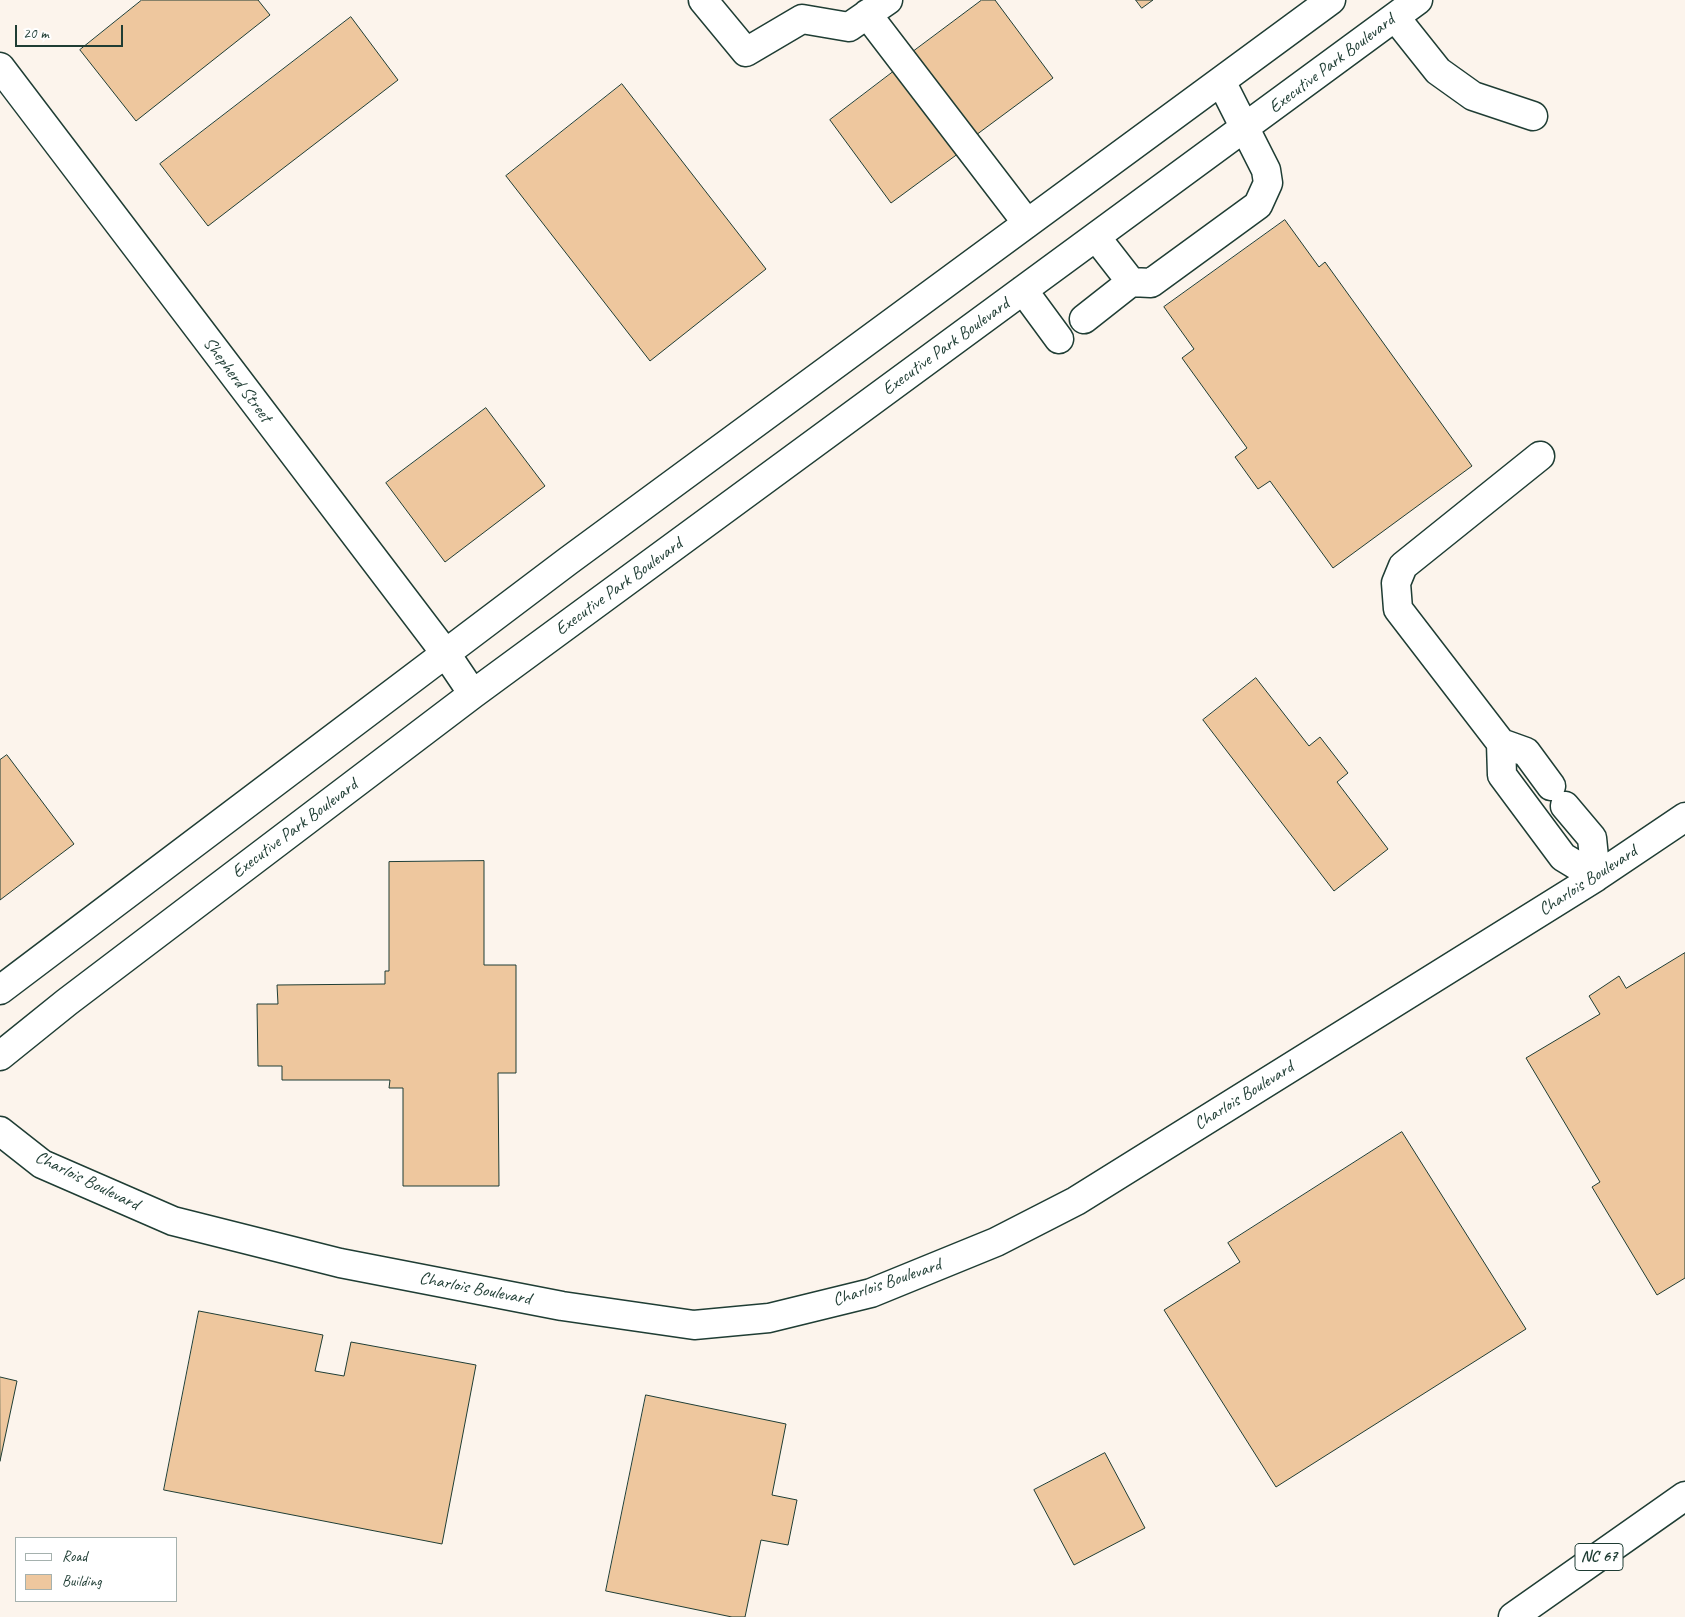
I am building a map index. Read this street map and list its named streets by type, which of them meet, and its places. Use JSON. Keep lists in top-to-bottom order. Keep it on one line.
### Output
{"streets":{"street":["Executive Park Boulevard","Shepherd Street","Charlois Boulevard","NC 67"]},"crossings":[["Executive Park Boulevard","Shepherd Street"]],"legend":["Road","Building"],"scale_bar":"20 m"}
